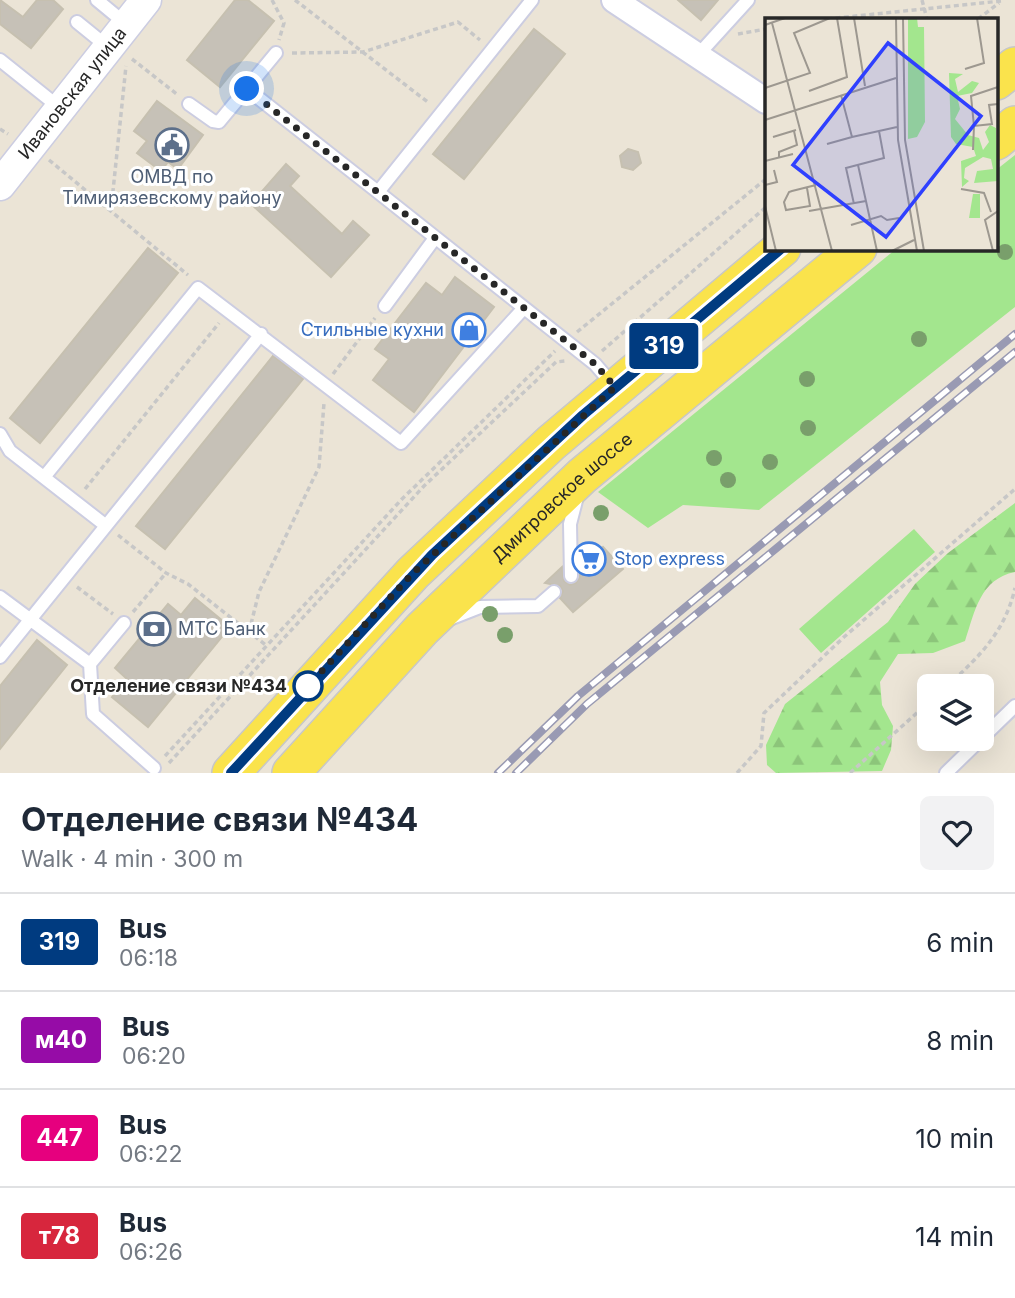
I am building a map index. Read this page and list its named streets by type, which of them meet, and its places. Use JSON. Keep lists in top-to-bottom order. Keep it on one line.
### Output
{"streets":{"main road":["Дмитровское шоссе"],"street":["Ивановская улица"]},"places":{"public building":["ОМВД по Тимирязевскому району"],"shop":["Стильные кухни"],"supermarket":["Stop express"],"bank":["МТС Банк"],"other":["Отделение связи №434"]},"lines":["bus line 319"],"page":{"on_map":"319","heading":["Отделение связи №434","Walk · 4 min · 300 m"],"list":[{"mark":"319","name":"Bus","note":"06:18","value":"6 min"},{"mark":"м40","name":"Bus","note":"06:20","value":"8 min"},{"mark":"447","name":"Bus","note":"06:22","value":"10 min"},{"mark":"т78","name":"Bus","note":"06:26","value":"14 min"}]}}
